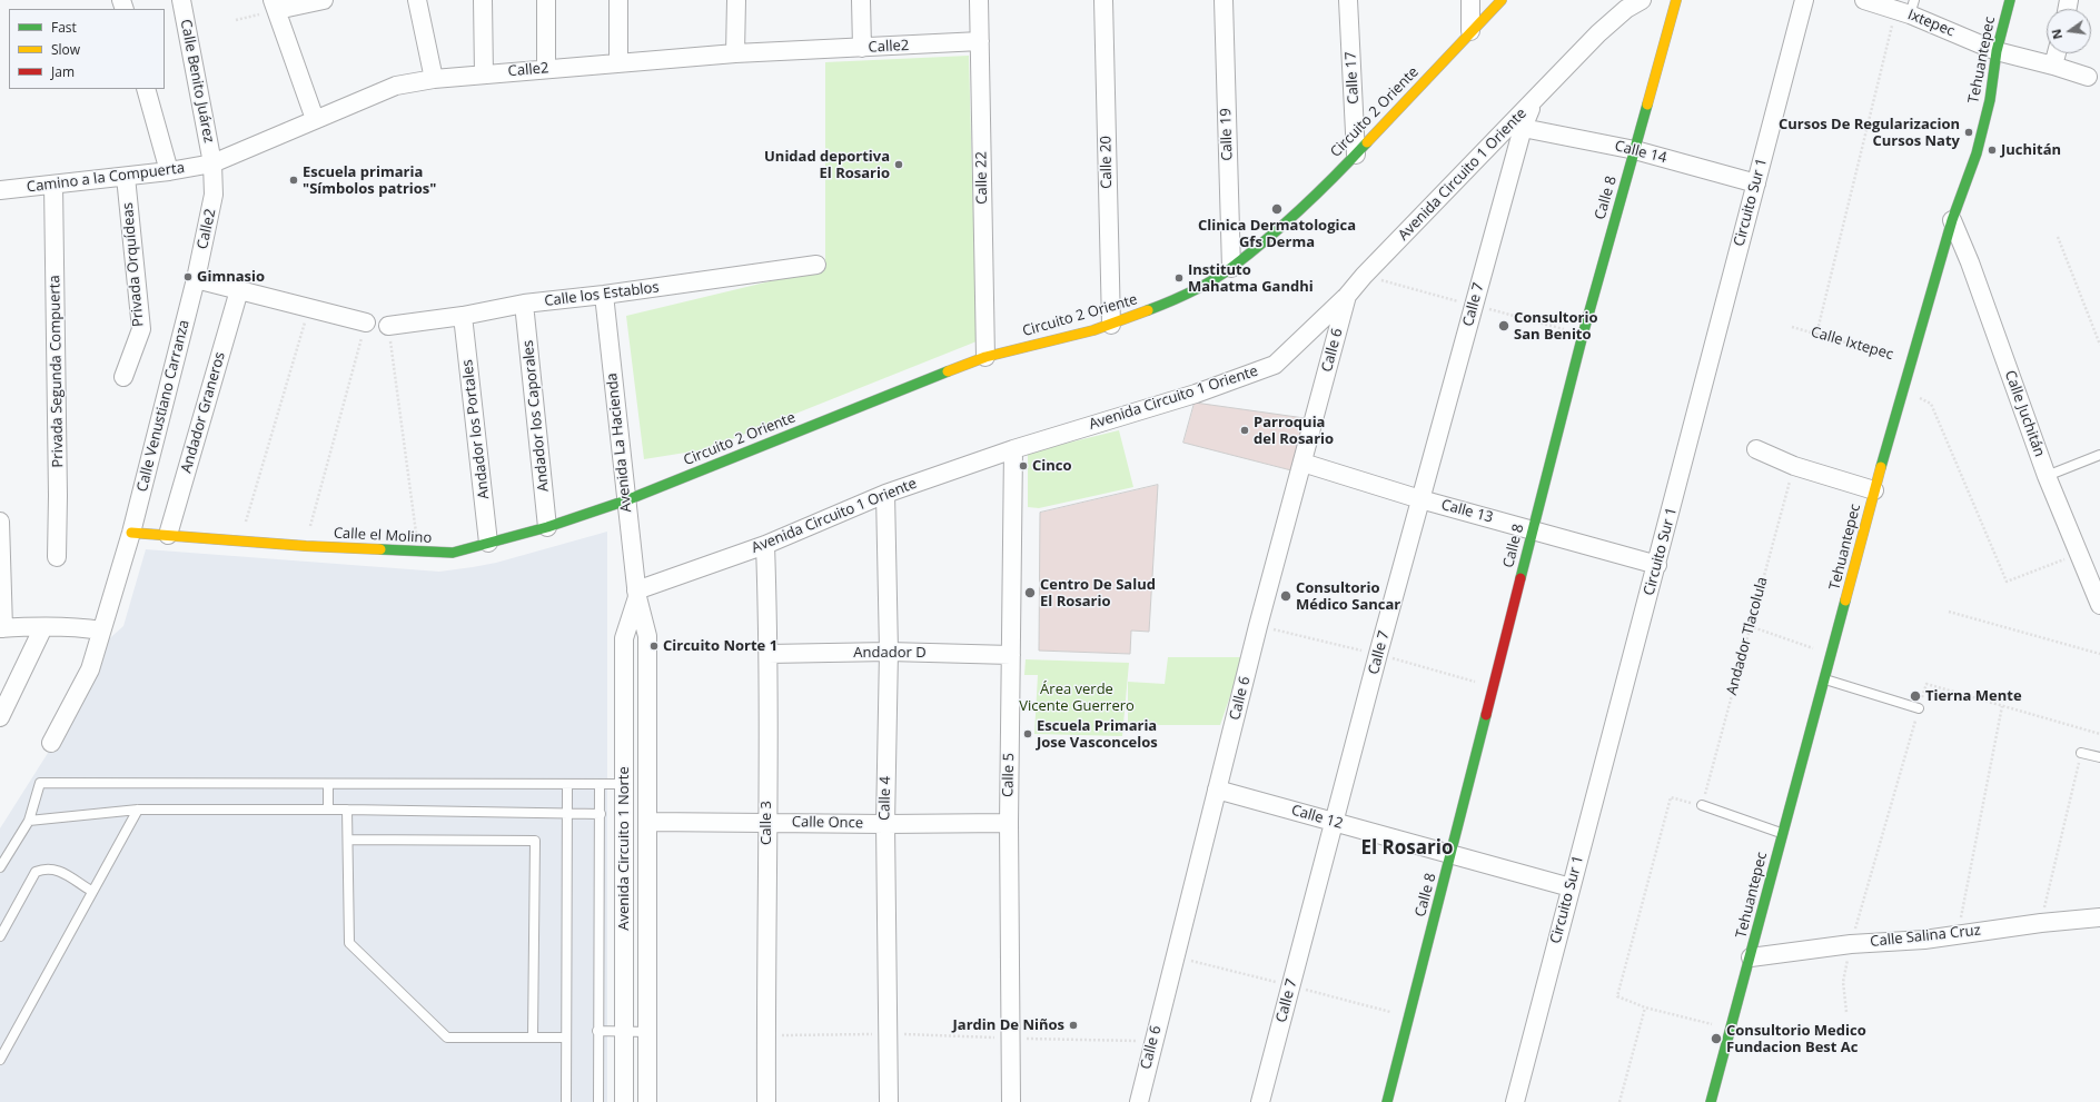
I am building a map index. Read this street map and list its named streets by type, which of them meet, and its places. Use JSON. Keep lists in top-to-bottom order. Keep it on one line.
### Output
{"streets":{"street":["Ixtepec","Calle2","Tehuantepec","Calle 17","Calle Benito Juárez","Circuito 2 Oriente","Calle 19","Calle 14","Calle 20","Avenida Circuito 1 Oriente","Camino a la Compuerta","Calle 22","Calle 8","Circuito Sur 1","Privada Orquídeas","Calle los Establos","Calle 7","Calle 6","Privada Segunda Compuerta","Calle Venustiano Carranza","Andador Graneros","Calle Juchitán","Andador los Caporales","Andador los Portales","Avenida La Hacienda","Calle 13","Calle el Molino","Andador D","Calle 5","Calle 4","Calle 12","Calle 3","Calle Once","Avenida Circuito 1 Norte","Calle Salina Cruz"],"path":["Calle Ixtepec","Andador Tlacolula"]},"crossings":[["Ixtepec","Tehuantepec"],["Calle2","Calle Benito Juárez"],["Calle2","Camino a la Compuerta"],["Calle2","Calle 22"],["Calle2","Calle Venustiano Carranza"],["Tehuantepec","Calle Ixtepec"],["Tehuantepec","Calle Juchitán"],["Tehuantepec","Calle Salina Cruz"],["Calle 17","Circuito 2 Oriente"],["Calle Benito Juárez","Camino a la Compuerta"],["Circuito 2 Oriente","Calle 19"],["Circuito 2 Oriente","Calle 20"],["Circuito 2 Oriente","Calle 22"],["Circuito 2 Oriente","Avenida La Hacienda"],["Circuito 2 Oriente","Calle el Molino"],["Calle 14","Calle 8"],["Calle 14","Circuito Sur 1"],["Calle 14","Calle 7"],["Avenida Circuito 1 Oriente","Calle 7"],["Avenida Circuito 1 Oriente","Calle 6"],["Avenida Circuito 1 Oriente","Avenida La Hacienda"],["Avenida Circuito 1 Oriente","Calle 5"],["Avenida Circuito 1 Oriente","Calle 4"],["Avenida Circuito 1 Oriente","Calle 3"],["Avenida Circuito 1 Oriente","Avenida Circuito 1 Norte"],["Camino a la Compuerta","Privada Orquídeas"],["Camino a la Compuerta","Privada Segunda Compuerta"],["Calle 8","Calle 13"],["Calle 8","Calle 12"],["Circuito Sur 1","Calle 13"],["Circuito Sur 1","Calle 12"],["Calle los Establos","Andador los Caporales"],["Calle los Establos","Andador los Portales"],["Calle los Establos","Avenida La Hacienda"],["Calle 7","Calle 13"],["Calle 7","Calle 12"],["Calle 6","Calle 13"],["Calle 6","Calle 12"],["Calle Venustiano Carranza","Calle el Molino"],["Andador Graneros","Calle el Molino"],["Andador los Caporales","Calle el Molino"],["Andador los Portales","Calle el Molino"],["Avenida La Hacienda","Calle el Molino"],["Avenida La Hacienda","Avenida Circuito 1 Norte"],["Andador D","Calle 5"],["Andador D","Calle 4"],["Andador D","Calle 3"],["Calle 5","Calle Once"],["Calle 4","Calle Once"],["Calle 3","Calle Once"],["Calle Once","Avenida Circuito 1 Norte"]],"districts":["El Rosario"],"parks":["Área verde Vicente Guerrero"],"places":["Cursos De Regularizacion Cursos Naty","Juchitán","Unidad deportiva El Rosario","Escuela primaria \"Símbolos patrios\"","Clinica Dermatologica Gfs Derma","Gimnasio","Instituto Mahatma Gandhi","Consultorio San Benito","Parroquia del Rosario","Cinco","Centro De Salud El Rosario","Consultorio Médico Sancar","Circuito Norte 1","Tierna Mente","Escuela Primaria Jose Vasconcelos","Jardin De Niños","Consultorio Medico Fundacion Best Ac"],"legend":["Fast","Slow","Jam"],"north":"left"}
